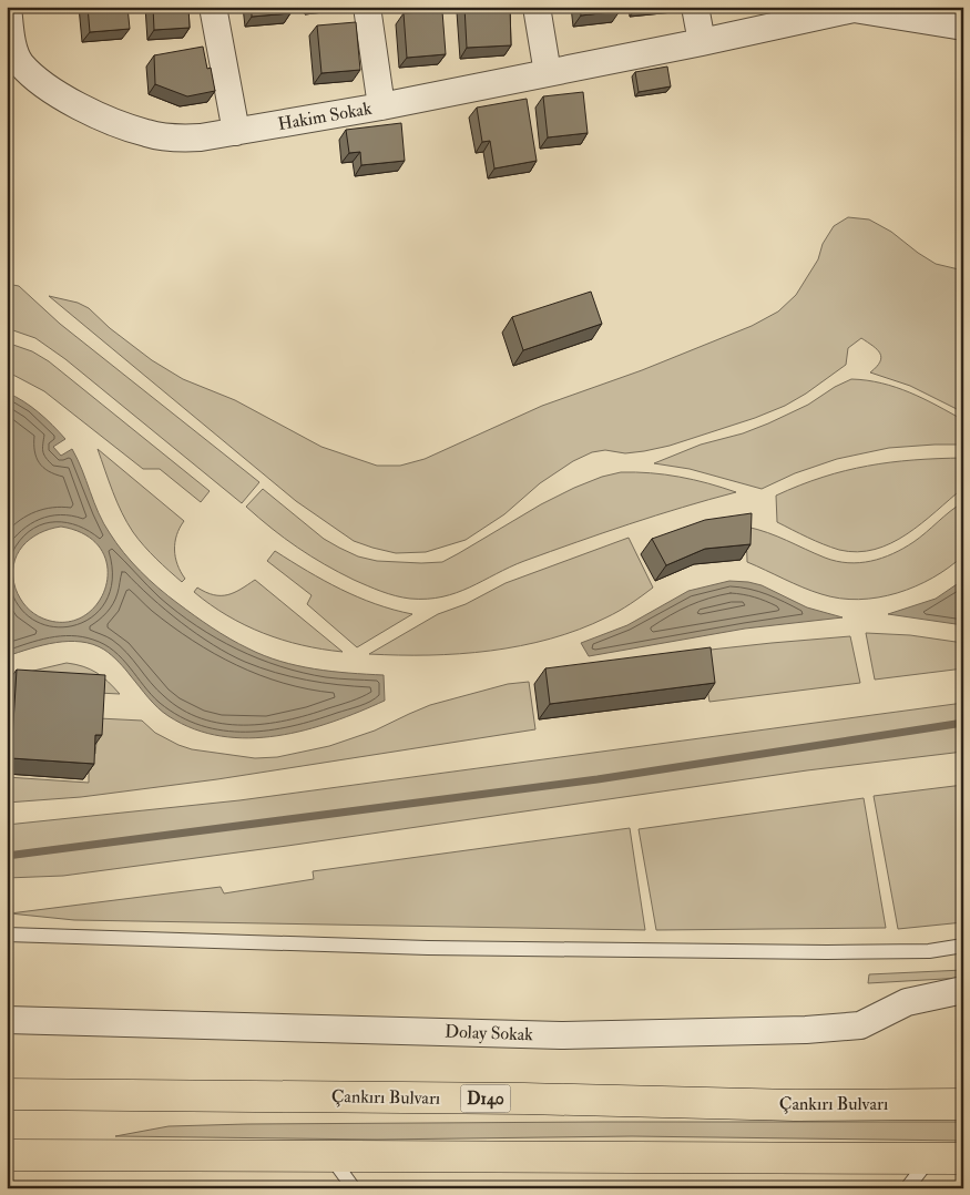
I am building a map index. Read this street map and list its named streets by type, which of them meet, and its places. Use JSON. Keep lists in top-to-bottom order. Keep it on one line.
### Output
{"streets":{"highway":["Çankırı Bulvarı","D140"],"street":["Hakim Sokak","Dolay Sokak"]}}
